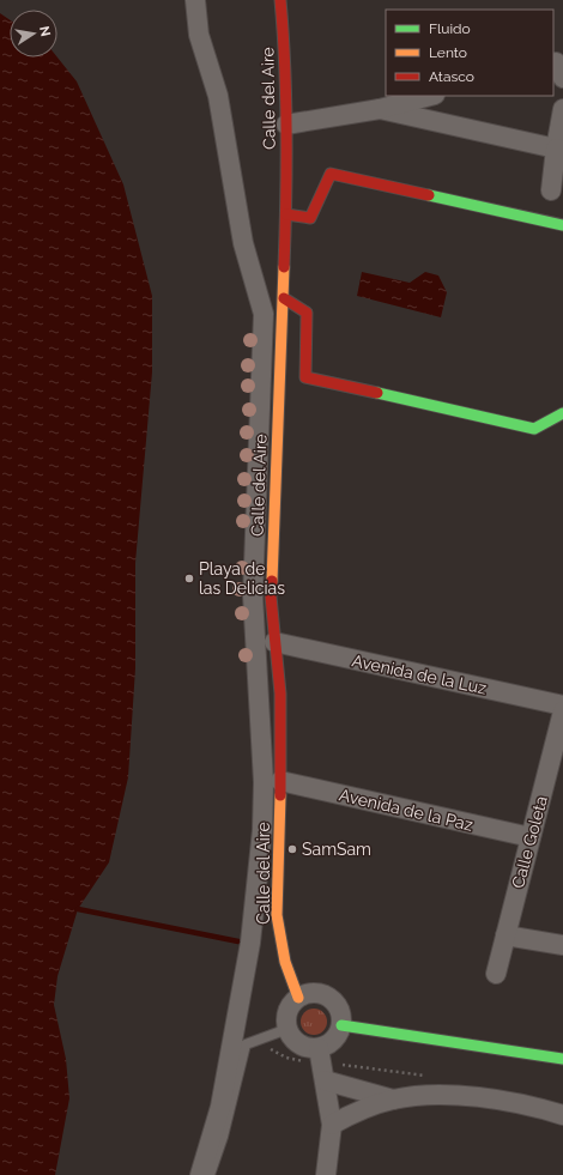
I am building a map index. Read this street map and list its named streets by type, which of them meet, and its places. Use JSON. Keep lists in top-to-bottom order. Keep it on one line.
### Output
{"streets":{"street":["Calle del Aire","Avenida de la Luz","Avenida de la Paz","Calle Goleta"]},"crossings":[["Calle del Aire","Avenida de la Luz"],["Calle del Aire","Avenida de la Paz"],["Avenida de la Paz","Calle Goleta"]],"places":["Playa de las Delicias","SamSam"],"legend":["Fluido","Lento","Atasco"],"north":"right"}
